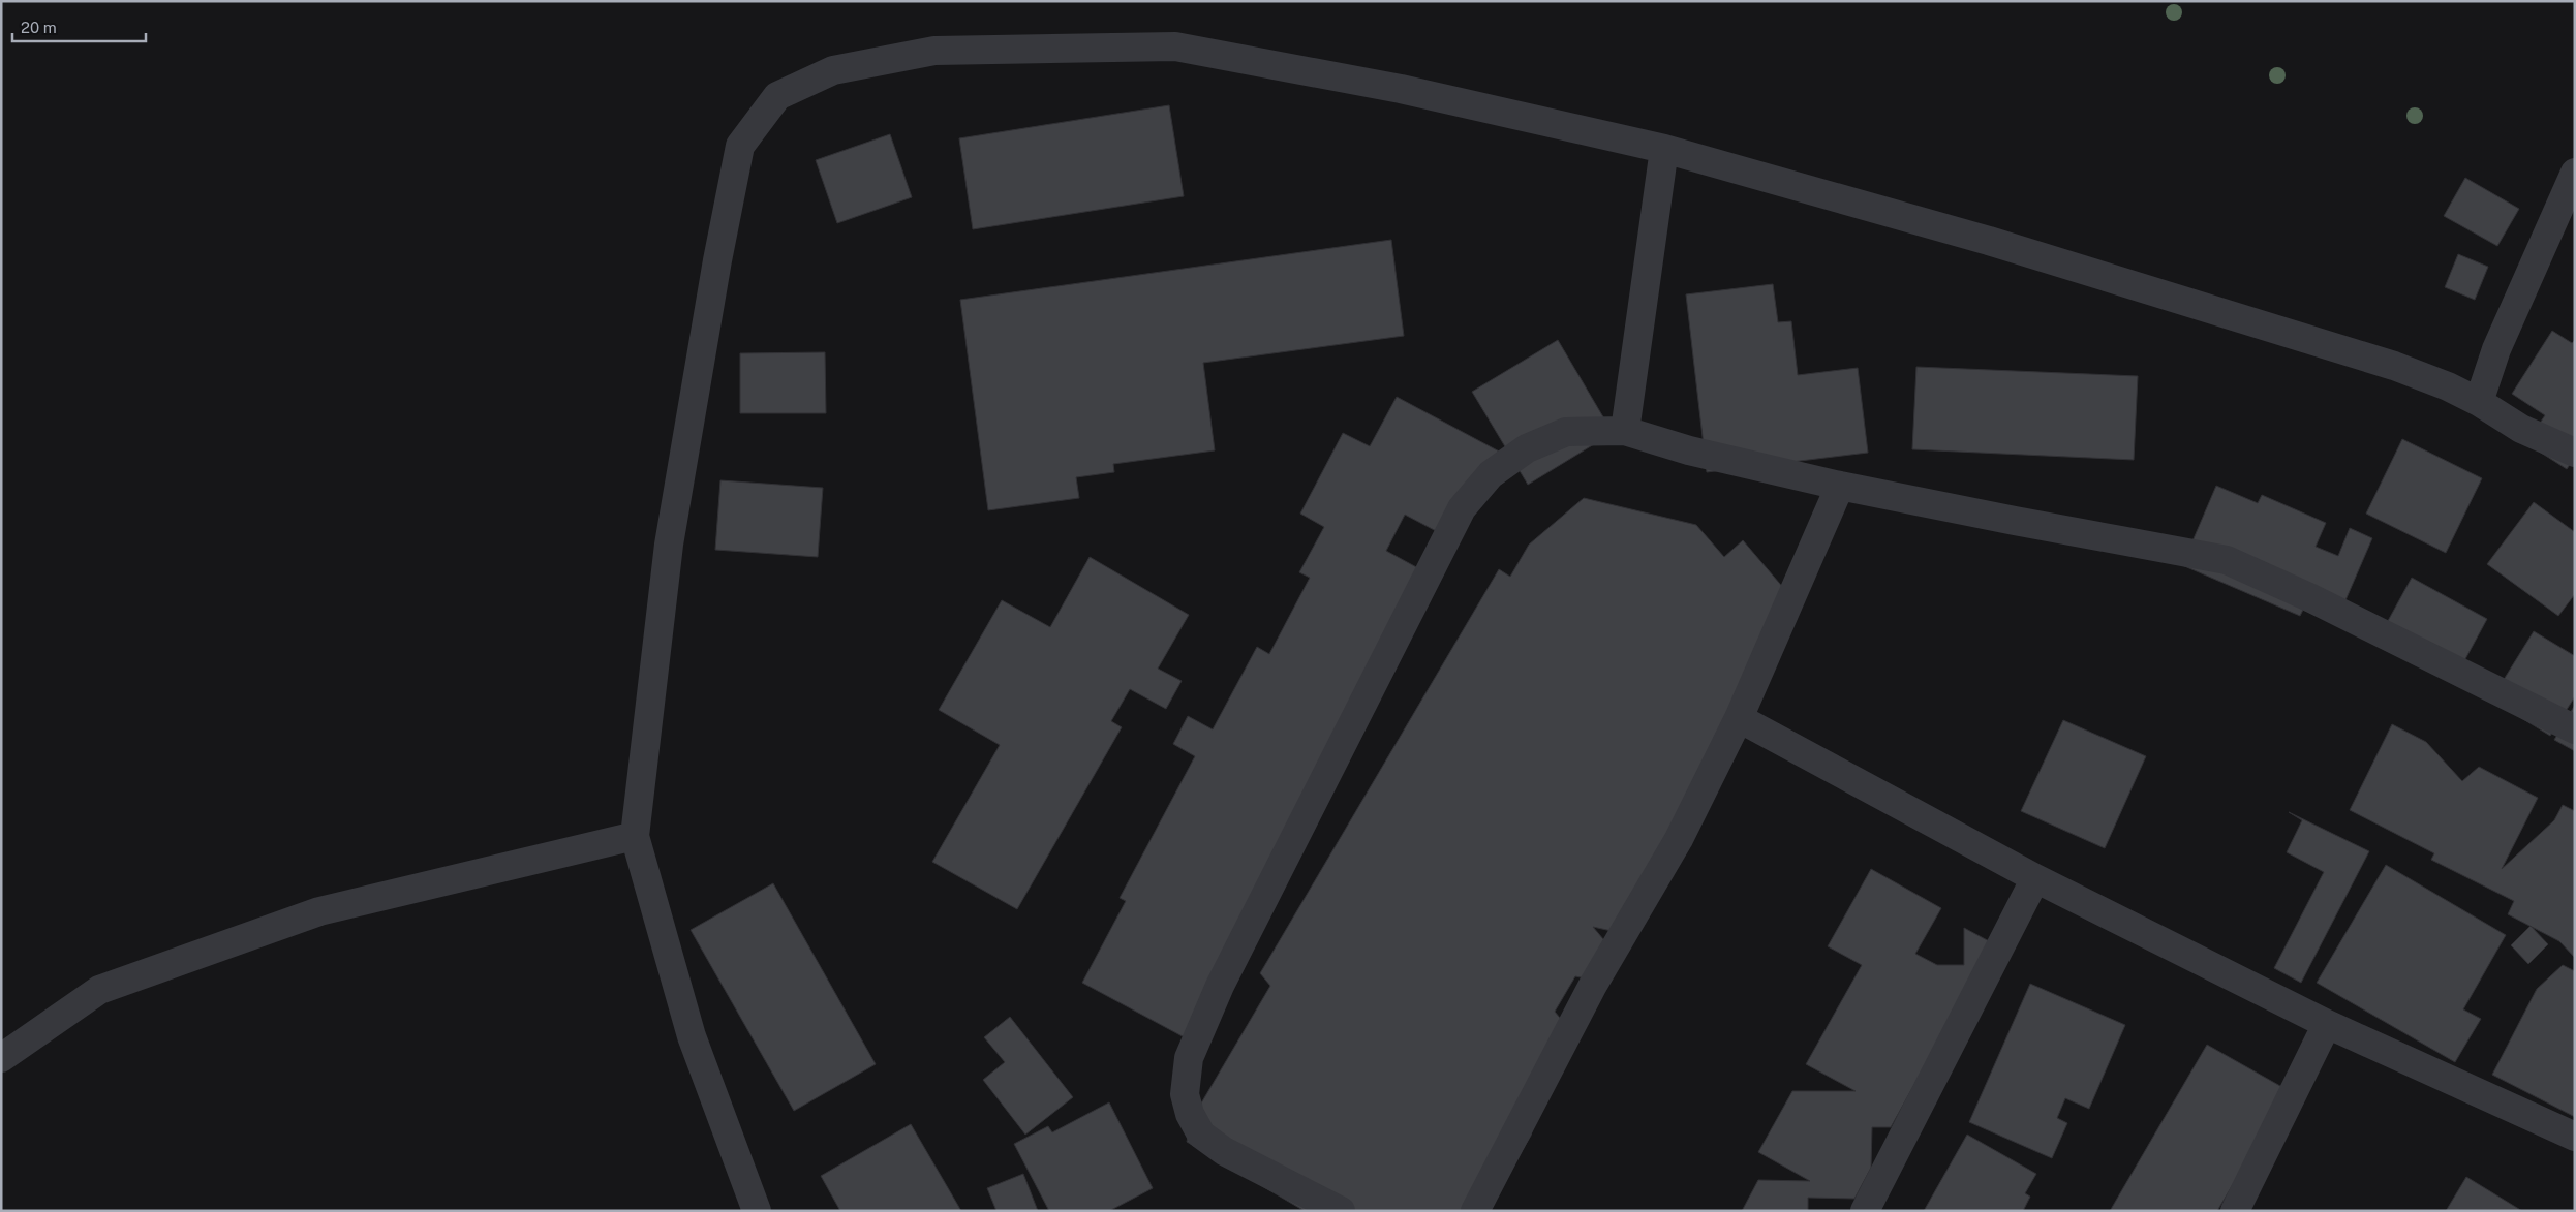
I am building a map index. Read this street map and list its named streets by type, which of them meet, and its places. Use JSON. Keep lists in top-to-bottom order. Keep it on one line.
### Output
{"scale_bar":"20 m"}
